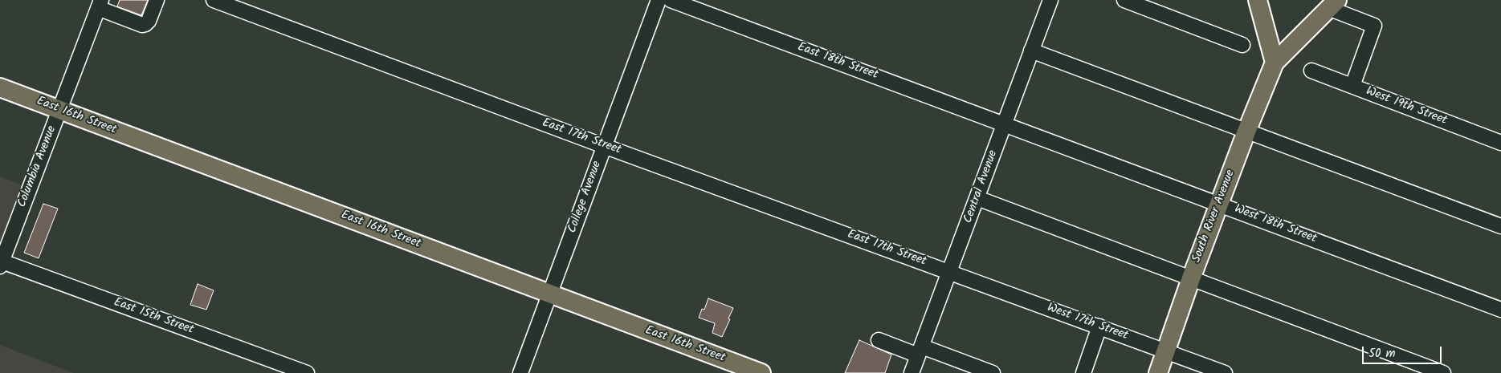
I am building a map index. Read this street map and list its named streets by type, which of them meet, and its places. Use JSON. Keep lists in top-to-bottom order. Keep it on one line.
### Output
{"streets":{"main road":["East 16th Street","South River Avenue"],"street":["East 18th Street","West 19th Street","East 17th Street","Columbia Avenue","Central Avenue","College Avenue","West 18th Street","East 15th Street","West 17th Street"]},"crossings":[["East 18th Street","Central Avenue"],["East 18th Street","West 18th Street"],["East 16th Street","Columbia Avenue"],["East 16th Street","College Avenue"],["East 17th Street","Central Avenue"],["East 17th Street","College Avenue"],["East 17th Street","West 17th Street"],["Columbia Avenue","East 15th Street"],["Central Avenue","West 18th Street"],["Central Avenue","West 17th Street"],["South River Avenue","West 18th Street"],["South River Avenue","West 17th Street"]],"scale_bar":"50 m"}
